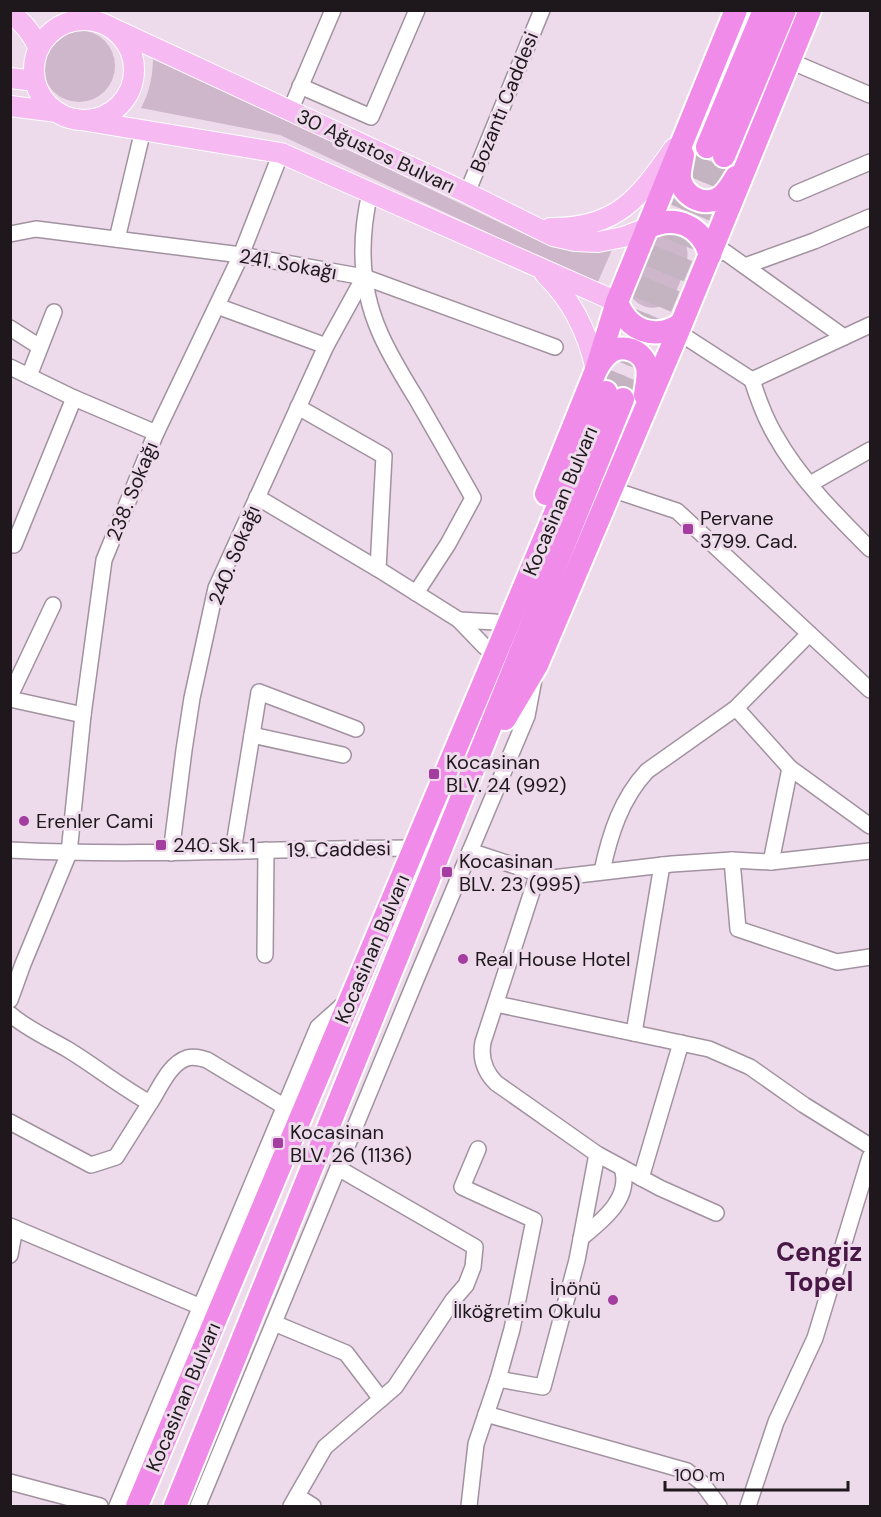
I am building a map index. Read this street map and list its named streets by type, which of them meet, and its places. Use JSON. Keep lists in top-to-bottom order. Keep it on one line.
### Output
{"streets":{"highway":["Kocasinan Bulvarı"],"main road":["30 Ağustos Bulvarı"],"street":["Bozantı Caddesi","241. Sokağı","238. Sokağı","240. Sokağı","19. Caddesi"]},"crossings":[["Bozantı Caddesi","30 Ağustos Bulvarı"],["30 Ağustos Bulvarı","238. Sokağı"],["241. Sokağı","238. Sokağı"],["241. Sokağı","240. Sokağı"],["238. Sokağı","19. Caddesi"],["Kocasinan Bulvarı","19. Caddesi"],["240. Sokağı","19. Caddesi"]],"districts":["Cengiz Topel"],"places":{"transit":["Pervane 3799. Cad.","Kocasinan BLV. 24 (992)","240. Sk. 1","Kocasinan BLV. 23 (995)","Kocasinan BLV. 26 (1136)"],"other":["Erenler Cami","Real House Hotel","İnönü İlköğretim Okulu"]},"scale_bar":"100 m"}
